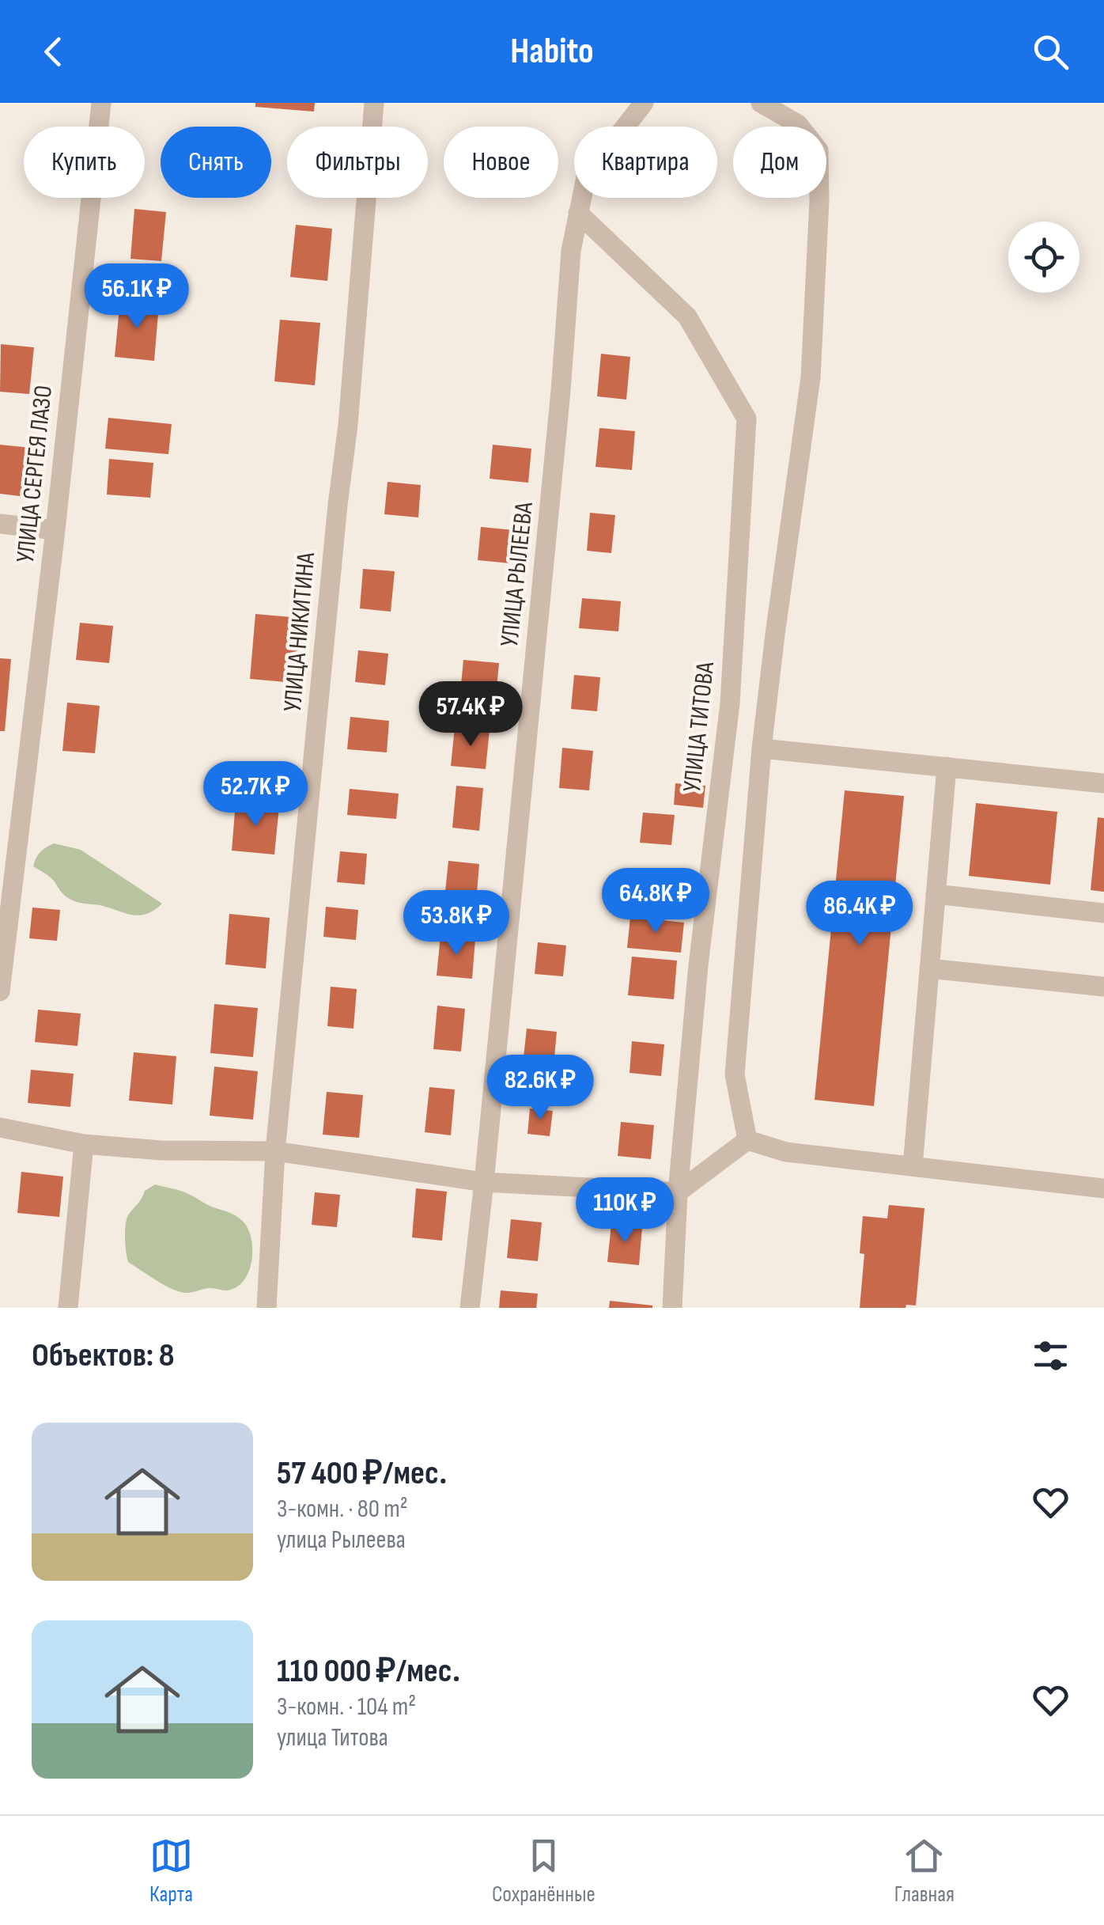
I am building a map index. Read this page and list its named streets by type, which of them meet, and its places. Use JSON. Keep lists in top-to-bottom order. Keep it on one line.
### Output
{"streets":{"street":["УЛИЦА СЕРГЕЯ ЛАЗО","УЛИЦА РЫЛЕЕВА","УЛИЦА НИКИТИНА","УЛИЦА ТИТОВА"]},"crossings":[["УЛИЦА РЫЛЕЕВА","УЛИЦА ТИТОВА"]],"page":{"header":"Habito","chip":["Купить","Снять","Фильтры","Новое","Квартира","Дом"],"price":["56.1K ₽","57.4K ₽","52.7K ₽","64.8K ₽","86.4K ₽","53.8K ₽","82.6K ₽","110K ₽"],"heading":"Объектов: 8","list":[{"name":"57 400 ₽/мес.","note":"3-комн. · 80 m² · улица Рылеева"},{"name":"110 000 ₽/мес.","note":"3-комн. · 104 m² · улица Титова"}],"tabs":["Карта","Сохранённые","Главная"]}}
